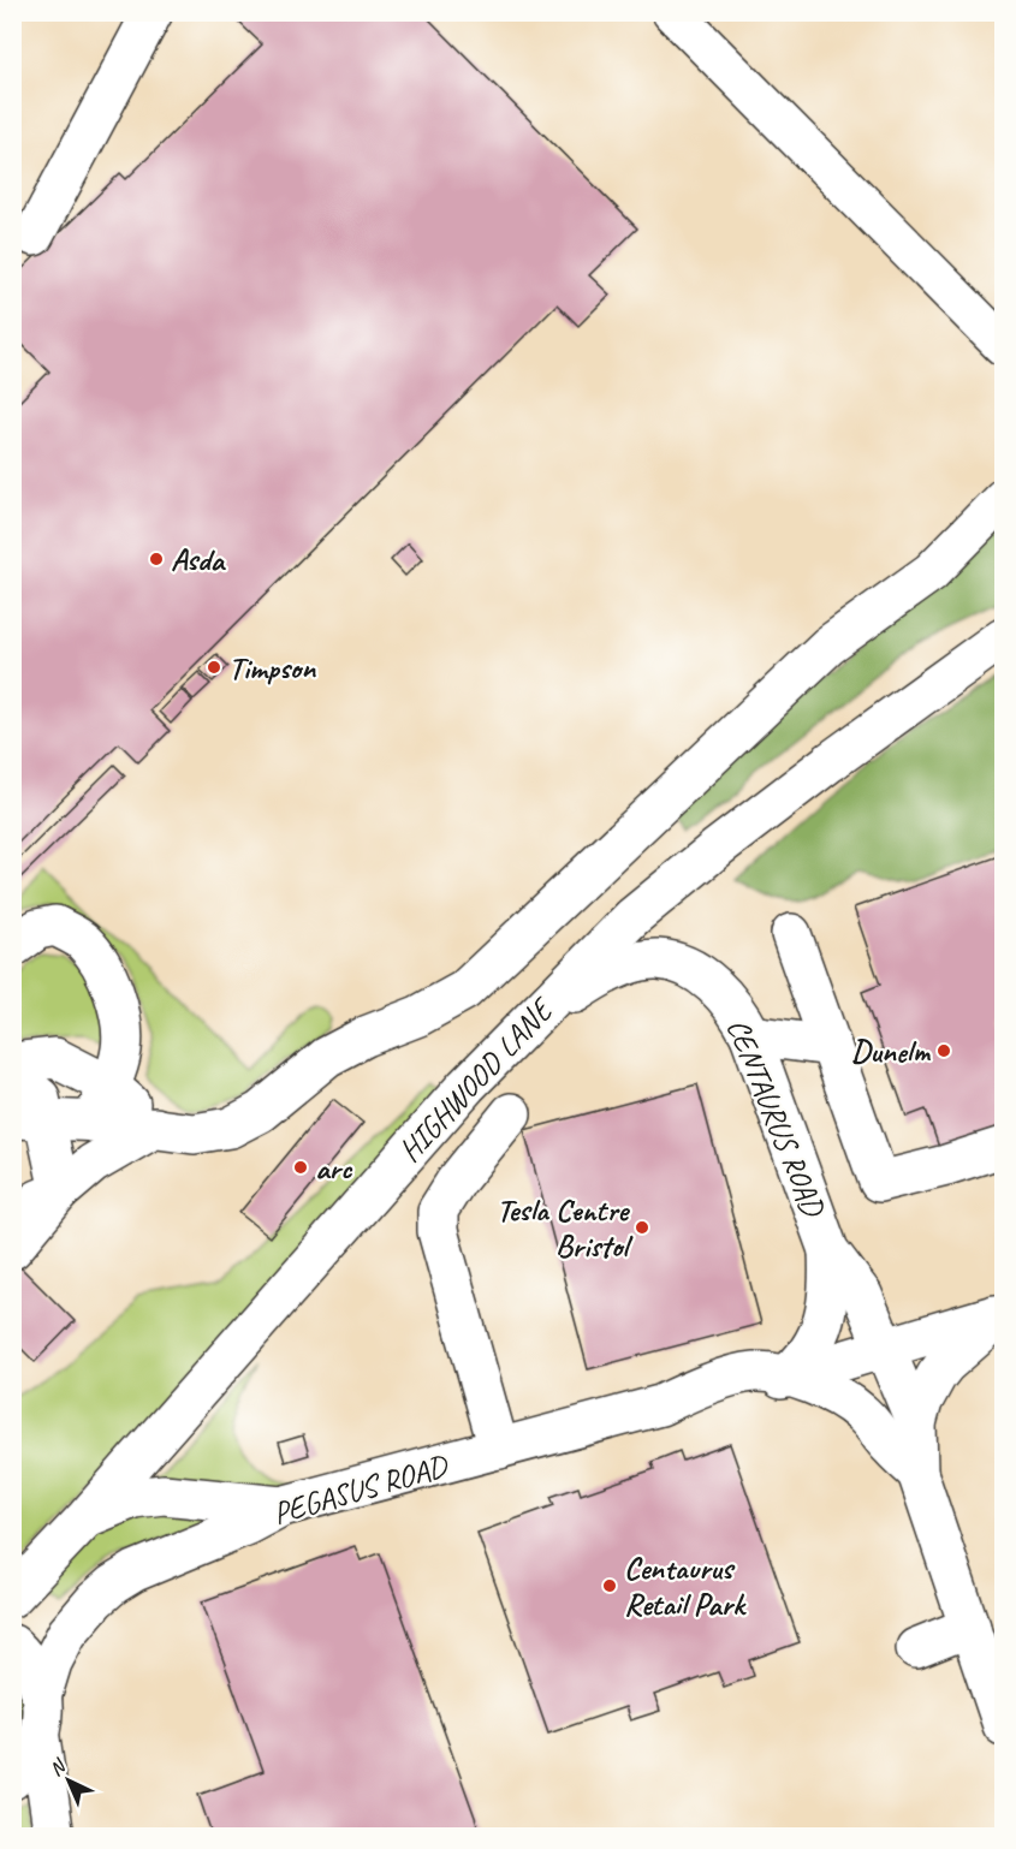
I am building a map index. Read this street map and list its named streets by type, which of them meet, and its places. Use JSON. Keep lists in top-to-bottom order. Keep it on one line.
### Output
{"streets":{"street":["HIGHWOOD LANE","CENTAURUS ROAD","PEGASUS ROAD"]},"crossings":[["HIGHWOOD LANE","CENTAURUS ROAD"],["CENTAURUS ROAD","PEGASUS ROAD"]],"places":["Asda","Timpson","Dunelm","arc","Tesla Centre Bristol","Centaurus Retail Park"],"north":"top left"}
